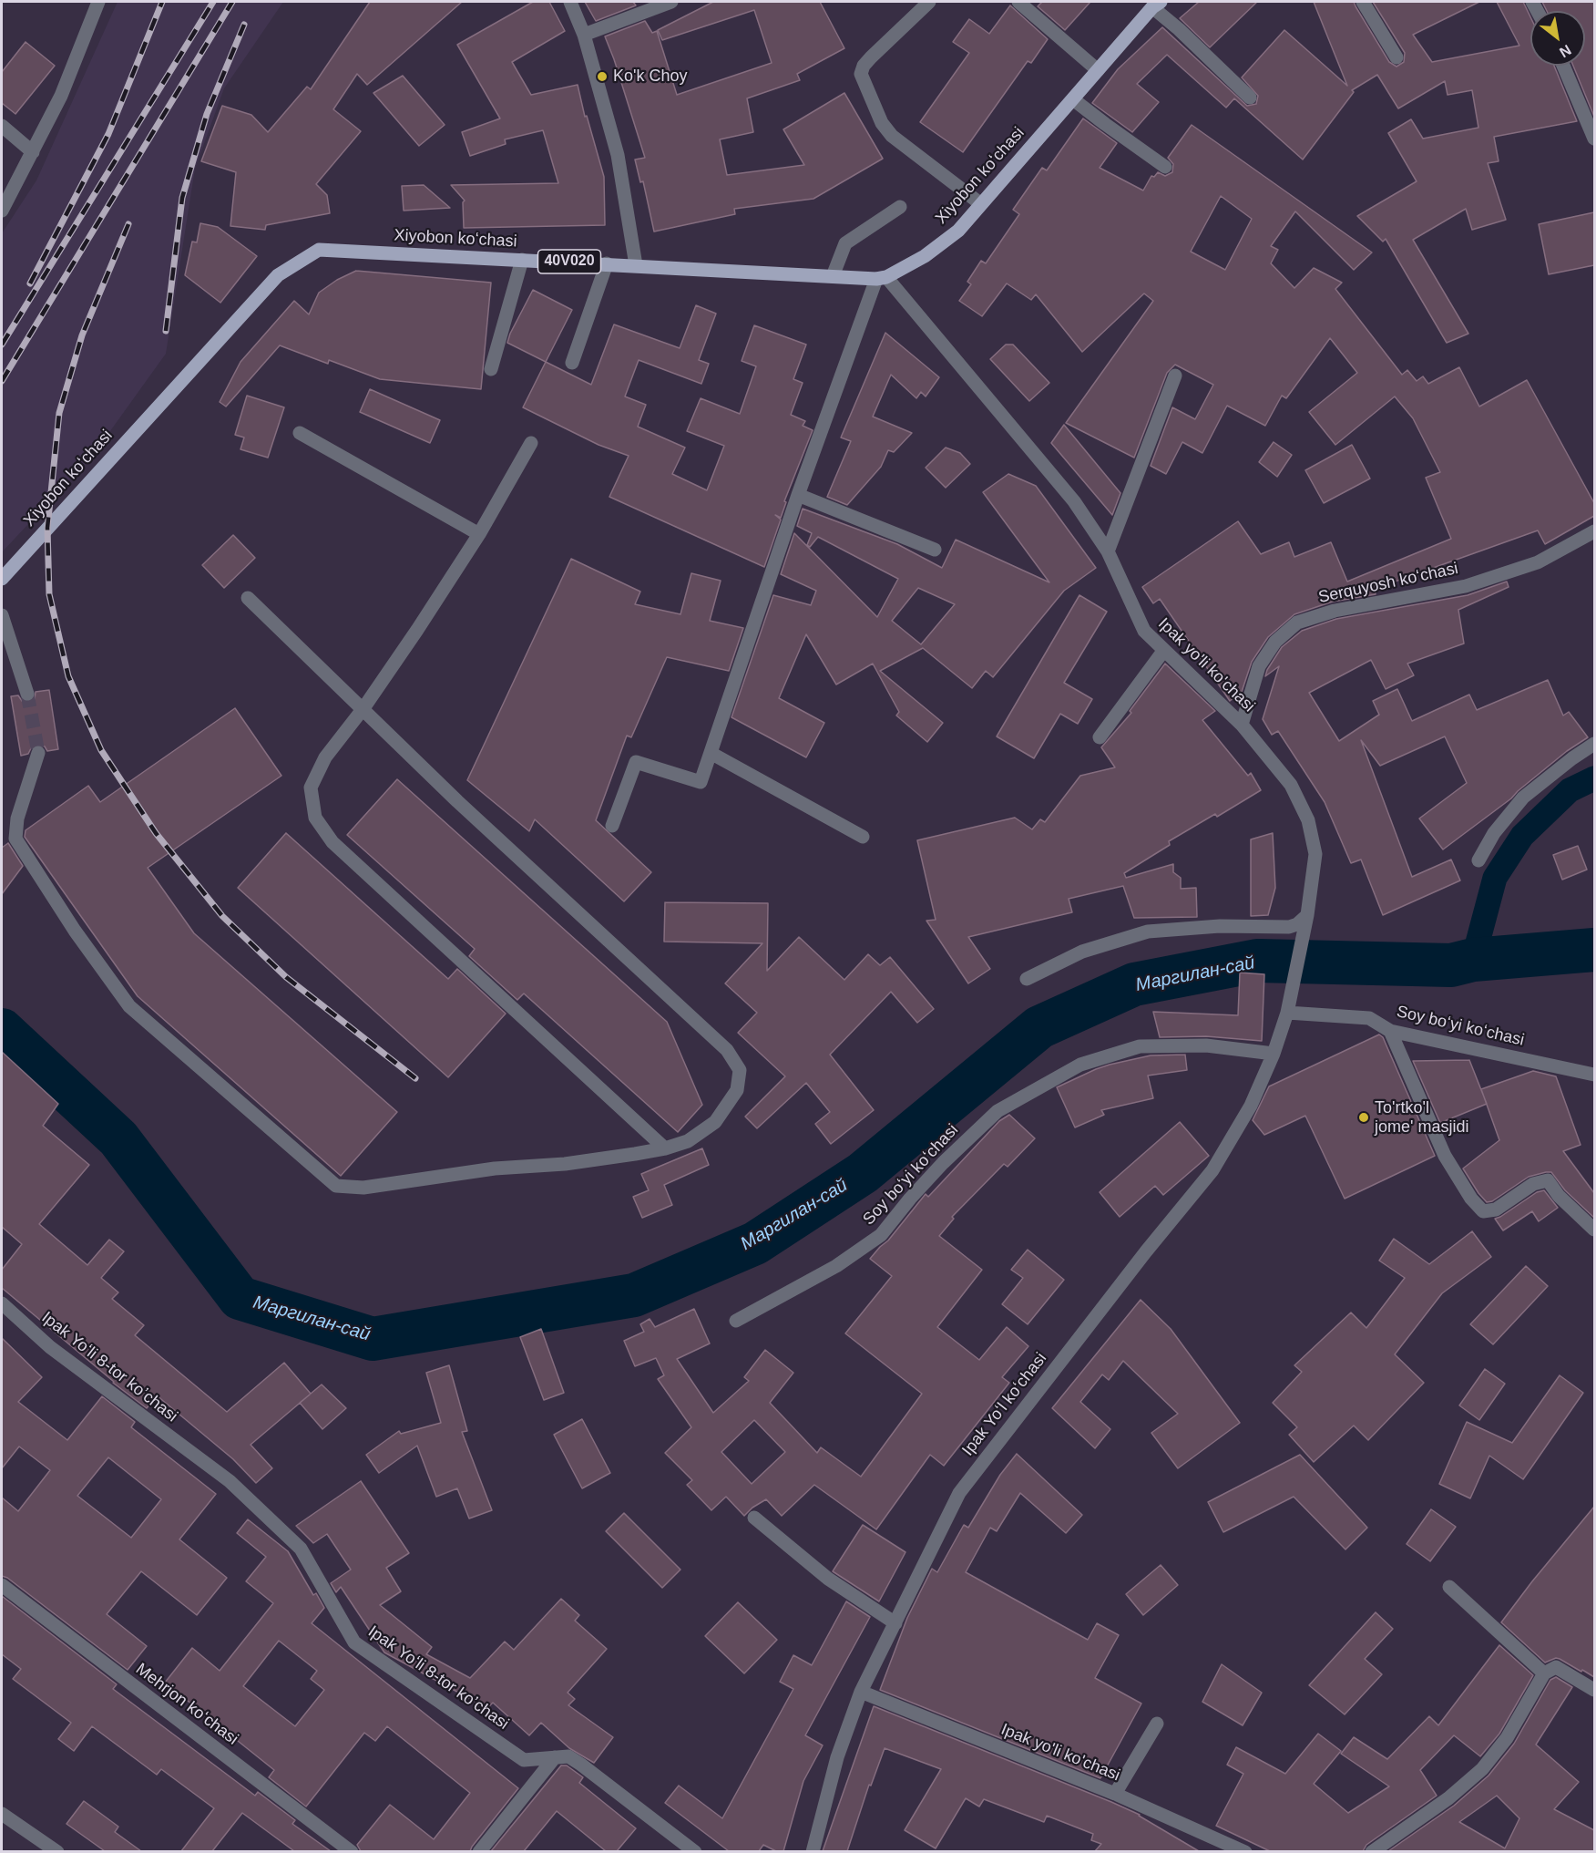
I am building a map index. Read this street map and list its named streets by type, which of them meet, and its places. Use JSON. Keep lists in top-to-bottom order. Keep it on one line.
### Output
{"streets":{"main road":["Xiyobon koʻchasi","40V020"],"street":["Serquyosh koʻchasi","Ipak yo'li ko'chasi","Soy boʻyi koʻchasi","Ipak Yoʻli 8-tor koʼchasi","Ipak Yoʻl koʻchasi","Mehrjon koʻchasi"]},"crossings":[["Xiyobon koʻchasi","Ipak yo'li ko'chasi"],["Serquyosh koʻchasi","Ipak yo'li ko'chasi"],["Ipak yo'li ko'chasi","Ipak Yoʻl koʻchasi"],["Soy boʻyi koʻchasi","Ipak Yoʻl koʻchasi"]],"water":["Маргилан-сай"],"places":["Ko'k Choy","To'rtko'l jome' masjidi"],"north":"bottom right"}
